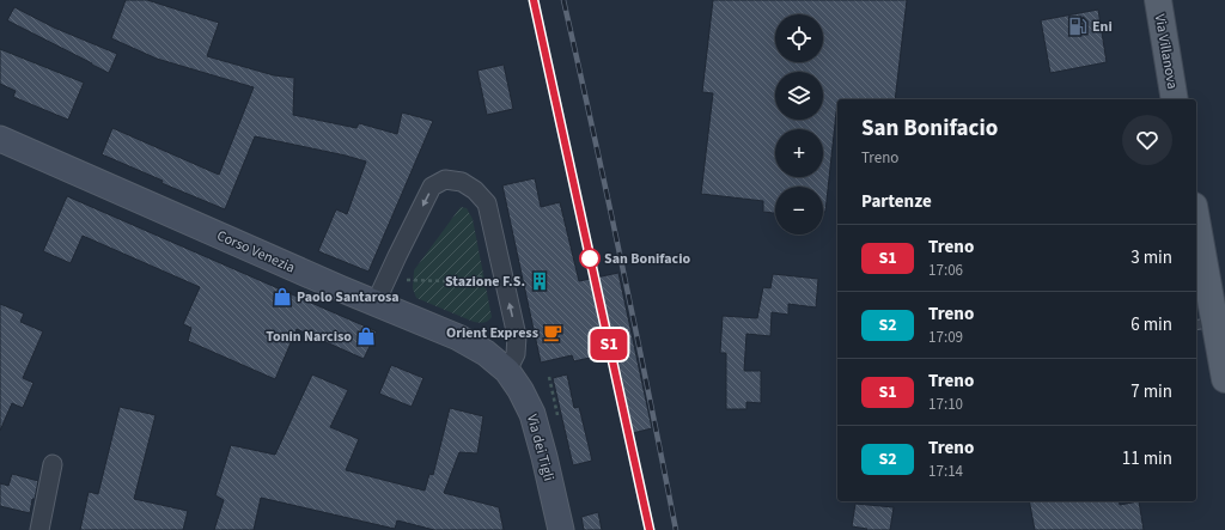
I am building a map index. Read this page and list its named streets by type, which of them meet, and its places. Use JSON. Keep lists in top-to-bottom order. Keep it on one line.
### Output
{"streets":{"main road":["Via Villanova"],"street":["Corso Venezia","Via dei Tigli"]},"crossings":[["Corso Venezia","Via dei Tigli"]],"places":{"fuel station":["Eni"],"other":["San Bonifacio"],"building":["Stazione F.S."],"shop":["Paolo Santarosa","Tonin Narciso"],"cafe":["Orient Express"]},"page":{"on_map":"S1","map_buttons":["+","−"],"heading":[["San Bonifacio","Treno"],"Partenze"],"list":[{"mark":"S1","name":"Treno","note":"17:06","value":"3 min"},{"mark":"S2","name":"Treno","note":"17:09","value":"6 min"},{"mark":"S1","name":"Treno","note":"17:10","value":"7 min"},{"mark":"S2","name":"Treno","note":"17:14","value":"11 min"}]}}
